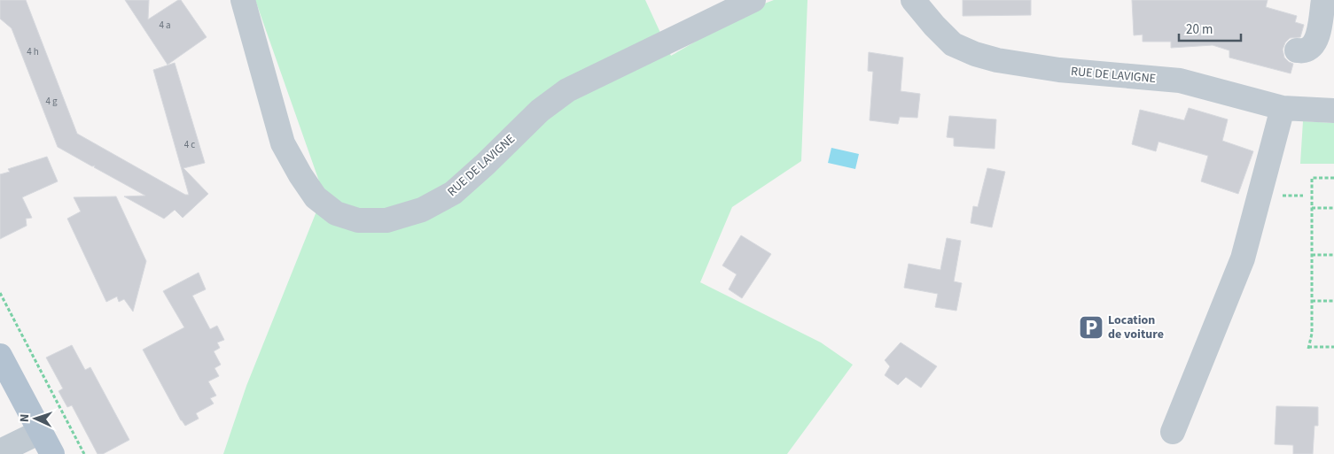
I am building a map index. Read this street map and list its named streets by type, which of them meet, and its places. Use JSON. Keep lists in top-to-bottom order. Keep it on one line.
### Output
{"streets":{"street":["RUE DE LAVIGNE"]},"places":{"parking":["Location de voiture"]},"house_numbers":["4 a","4 h","4 g","4 c"],"scale_bar":"20 m","north":"left"}
